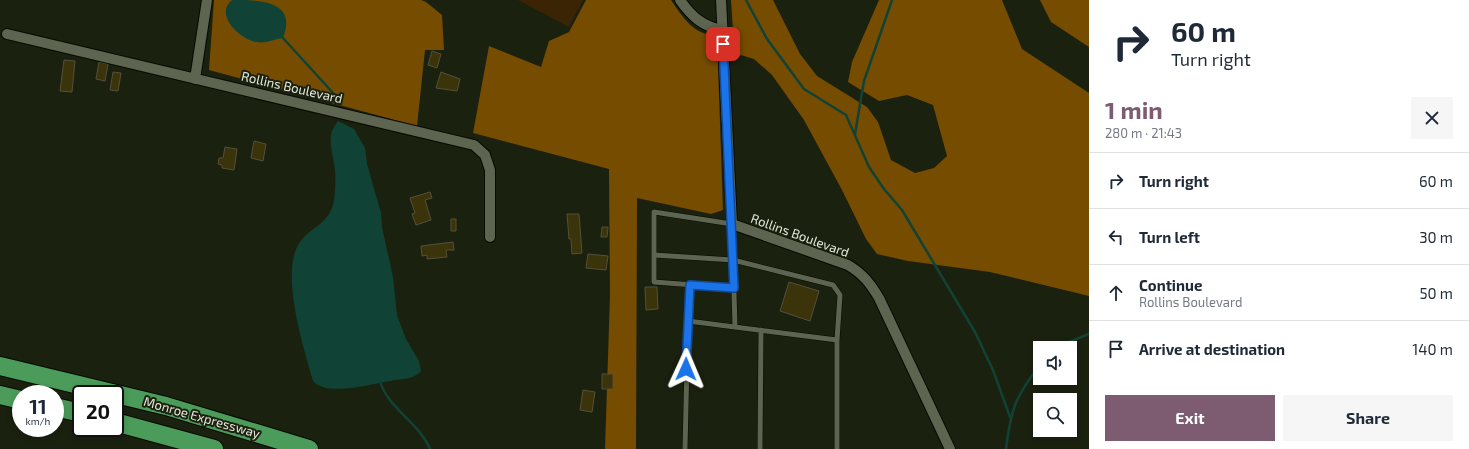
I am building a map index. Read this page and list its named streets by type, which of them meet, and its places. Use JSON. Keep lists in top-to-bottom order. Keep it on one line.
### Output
{"streets":{"highway":["Monroe Expressway"],"street":["Rollins Boulevard"]},"page":{"turn":["60 m","Turn right"],"heading":["1 min","280 m · 21:43"],"list":[{"name":"Turn right","value":"60 m"},{"name":"Turn left","value":"30 m"},{"name":"Continue","note":"Rollins Boulevard","value":"50 m"},{"name":"Arrive at destination","value":"140 m"}],"speed":"11 km/h","limit":"20","buttons":["Exit","Share"]}}
